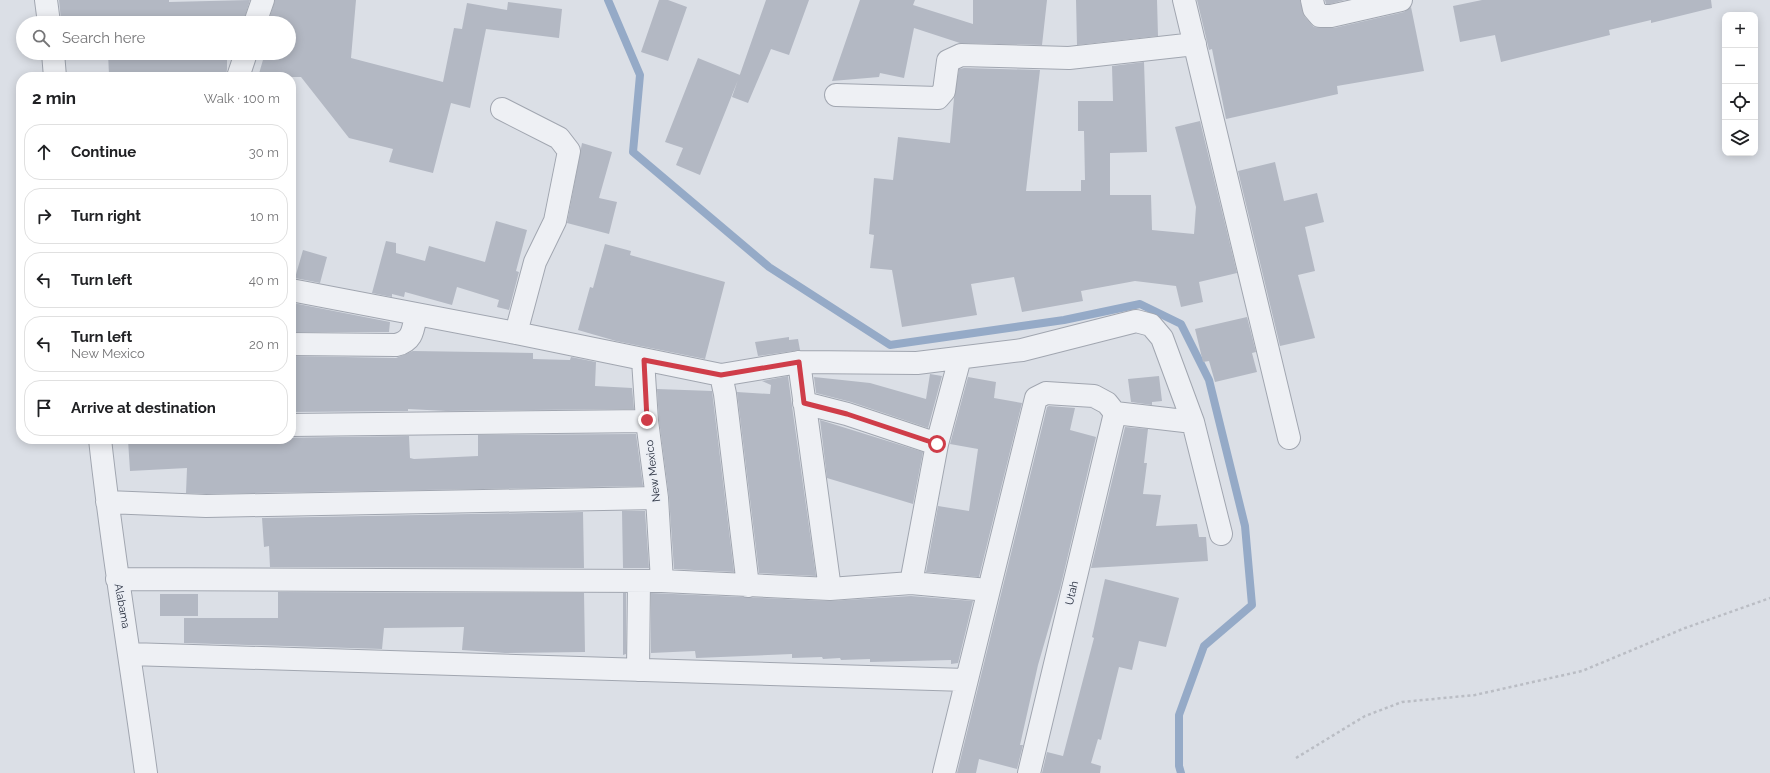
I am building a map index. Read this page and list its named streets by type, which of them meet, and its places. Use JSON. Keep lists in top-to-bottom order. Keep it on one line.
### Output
{"streets":{"street":["New Mexico","Utah","Alabama"]},"page":{"map_buttons":["+","−"],"search":"Search here","heading":["2 min","Walk · 100 m"],"list":[["Continue","30 m"],["Turn right","10 m"],["Turn left","40 m"],["Turn left","New Mexico","20 m"],"Arrive at destination"]}}
